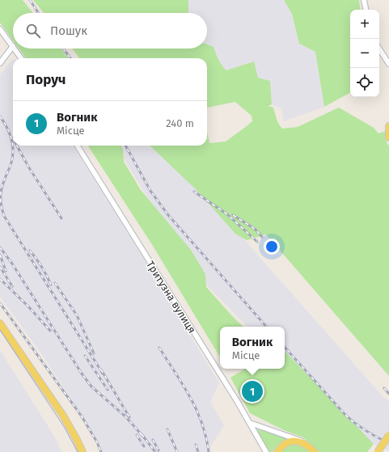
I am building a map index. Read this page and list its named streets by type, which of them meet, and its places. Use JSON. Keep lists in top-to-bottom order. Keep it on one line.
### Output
{"streets":{"street":["Тритузна вулиця"]},"page":{"map_buttons":["+","−"],"search":"Пошук","heading":"Поруч","list":[{"mark":"1","name":"Вогник","note":"Місце","value":"240 m"}],"popup":["Вогник","Місце"],"pins":"1"}}
